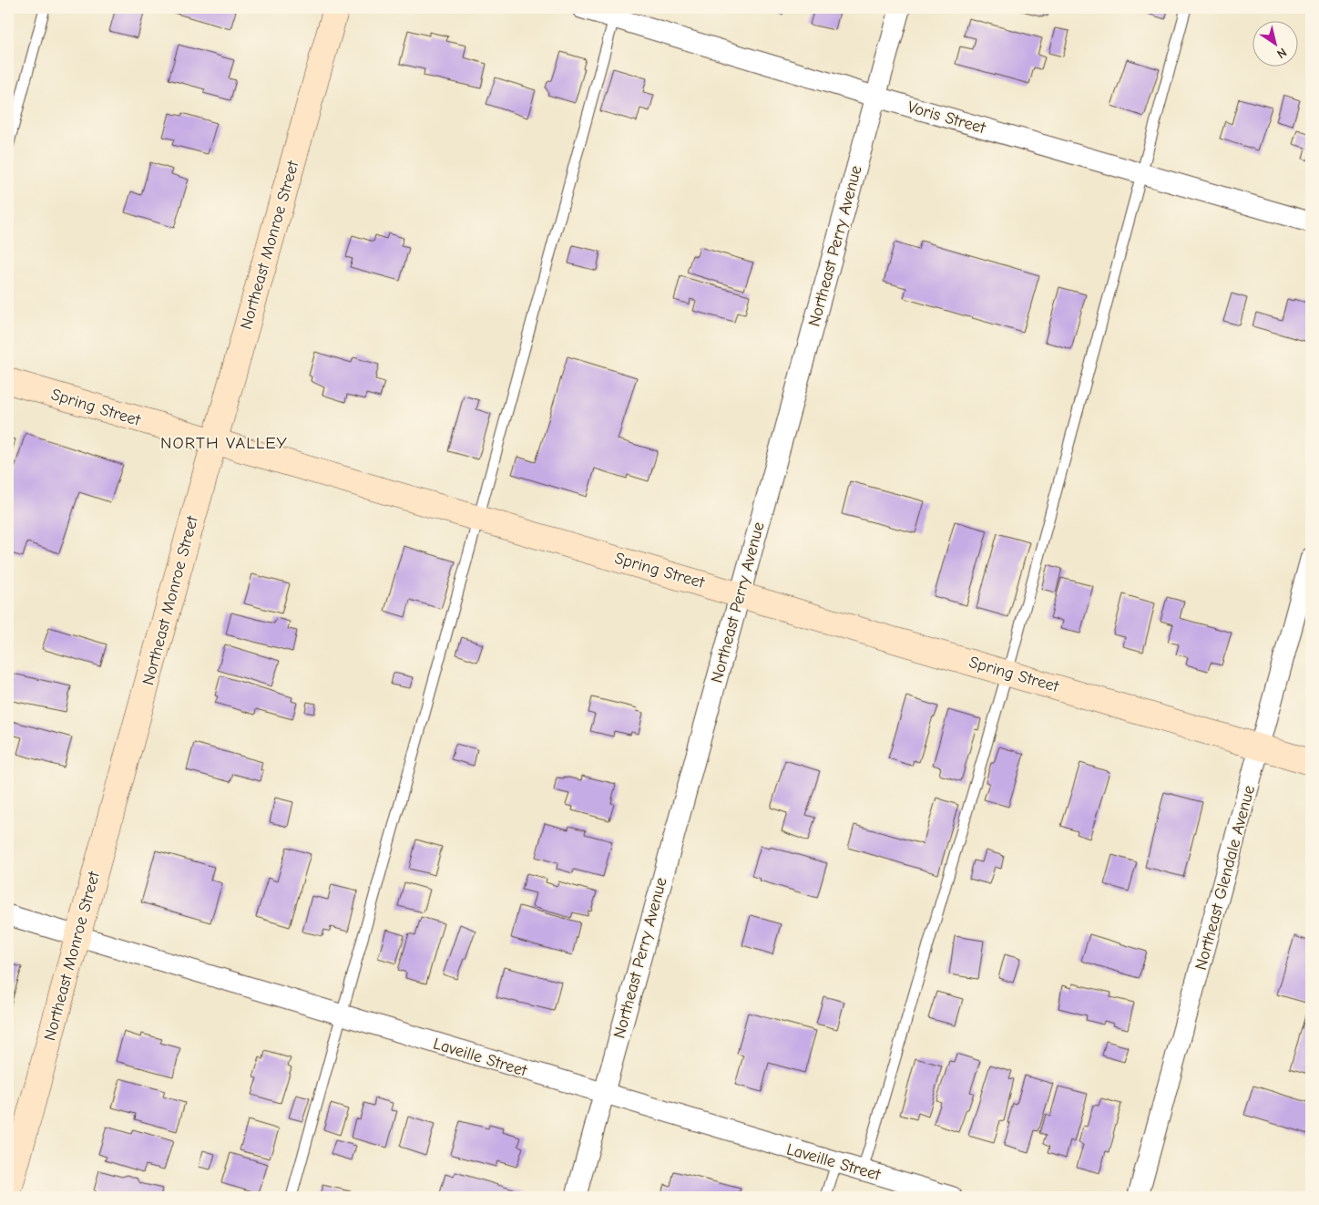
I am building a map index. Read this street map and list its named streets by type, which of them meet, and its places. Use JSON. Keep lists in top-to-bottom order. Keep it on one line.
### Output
{"streets":{"street":["Voris Street","Northeast Monroe Street","Northeast Perry Avenue","Spring Street","Northeast Glendale Avenue","Laveille Street"]},"crossings":[["Voris Street","Northeast Perry Avenue"],["Northeast Monroe Street","Spring Street"],["Northeast Monroe Street","Laveille Street"],["Northeast Perry Avenue","Spring Street"],["Northeast Perry Avenue","Laveille Street"],["Spring Street","Northeast Glendale Avenue"]],"districts":["NORTH VALLEY"],"north":"bottom right"}
